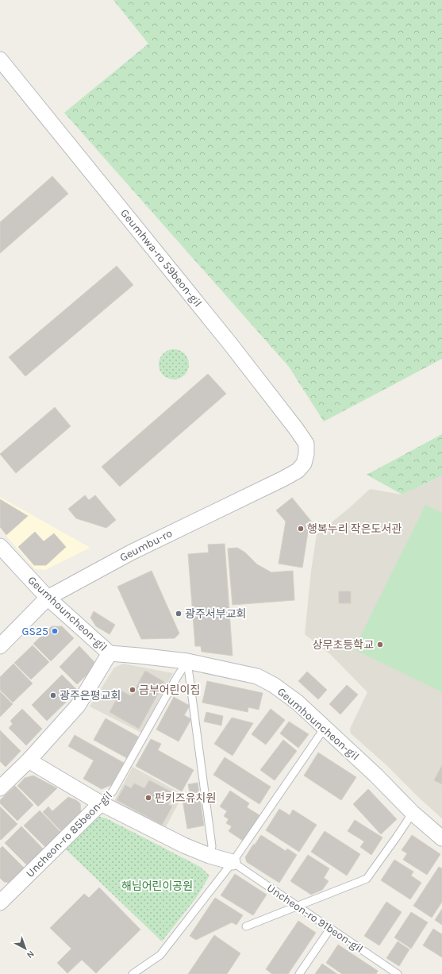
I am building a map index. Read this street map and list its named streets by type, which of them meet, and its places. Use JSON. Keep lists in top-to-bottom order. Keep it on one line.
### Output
{"streets":{"street":["Geumhwa-ro 59beon-gil","Geumbu-ro","Geumhouncheon-gil","Uncheon-ro 85beon-gil"],"lane":["Uncheon-ro 91beon-gil"]},"crossings":[["Geumhwa-ro 59beon-gil","Geumbu-ro"],["Geumbu-ro","Geumhouncheon-gil"],["Geumhouncheon-gil","Uncheon-ro 85beon-gil"]],"parks":["해님어린이공원"],"places":["행복누리 작은도서관","광주서부교회","GS25","상무초등학교","금부어린이집","광주은평교회","펀키즈유치원"],"north":"bottom right"}
